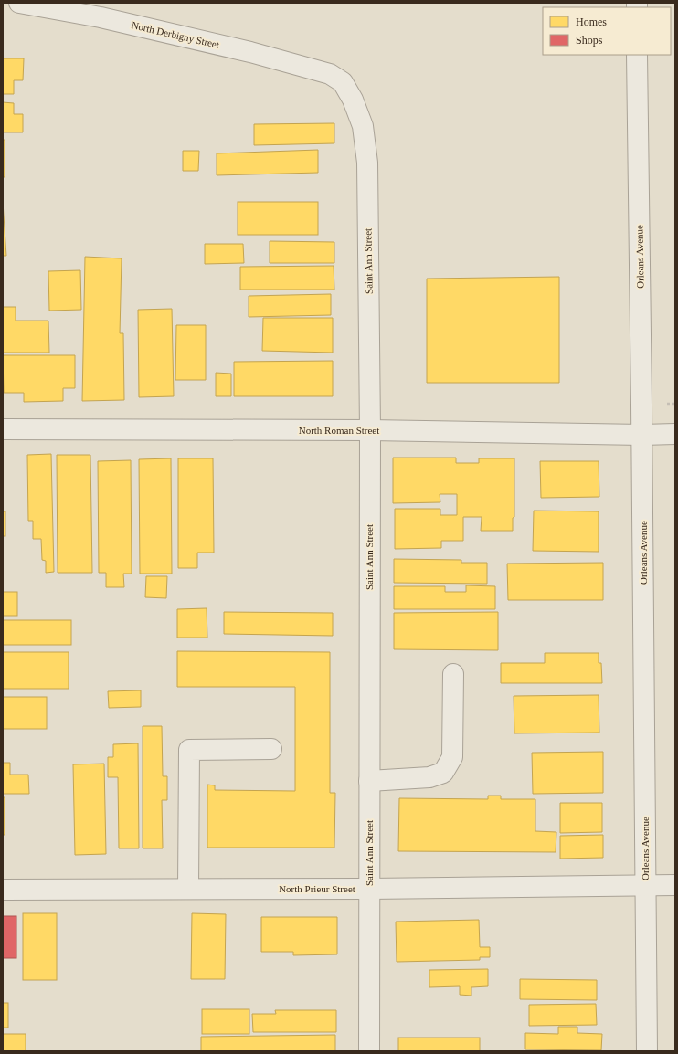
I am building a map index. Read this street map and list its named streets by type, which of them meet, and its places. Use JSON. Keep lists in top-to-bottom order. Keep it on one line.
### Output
{"streets":{"street":["North Derbigny Street","Orleans Avenue","Saint Ann Street","North Roman Street","North Prieur Street"]},"crossings":[["North Derbigny Street","Saint Ann Street"],["Orleans Avenue","North Roman Street"],["Orleans Avenue","North Prieur Street"],["Saint Ann Street","North Roman Street"],["Saint Ann Street","North Prieur Street"]],"legend":["Homes","Shops"]}
